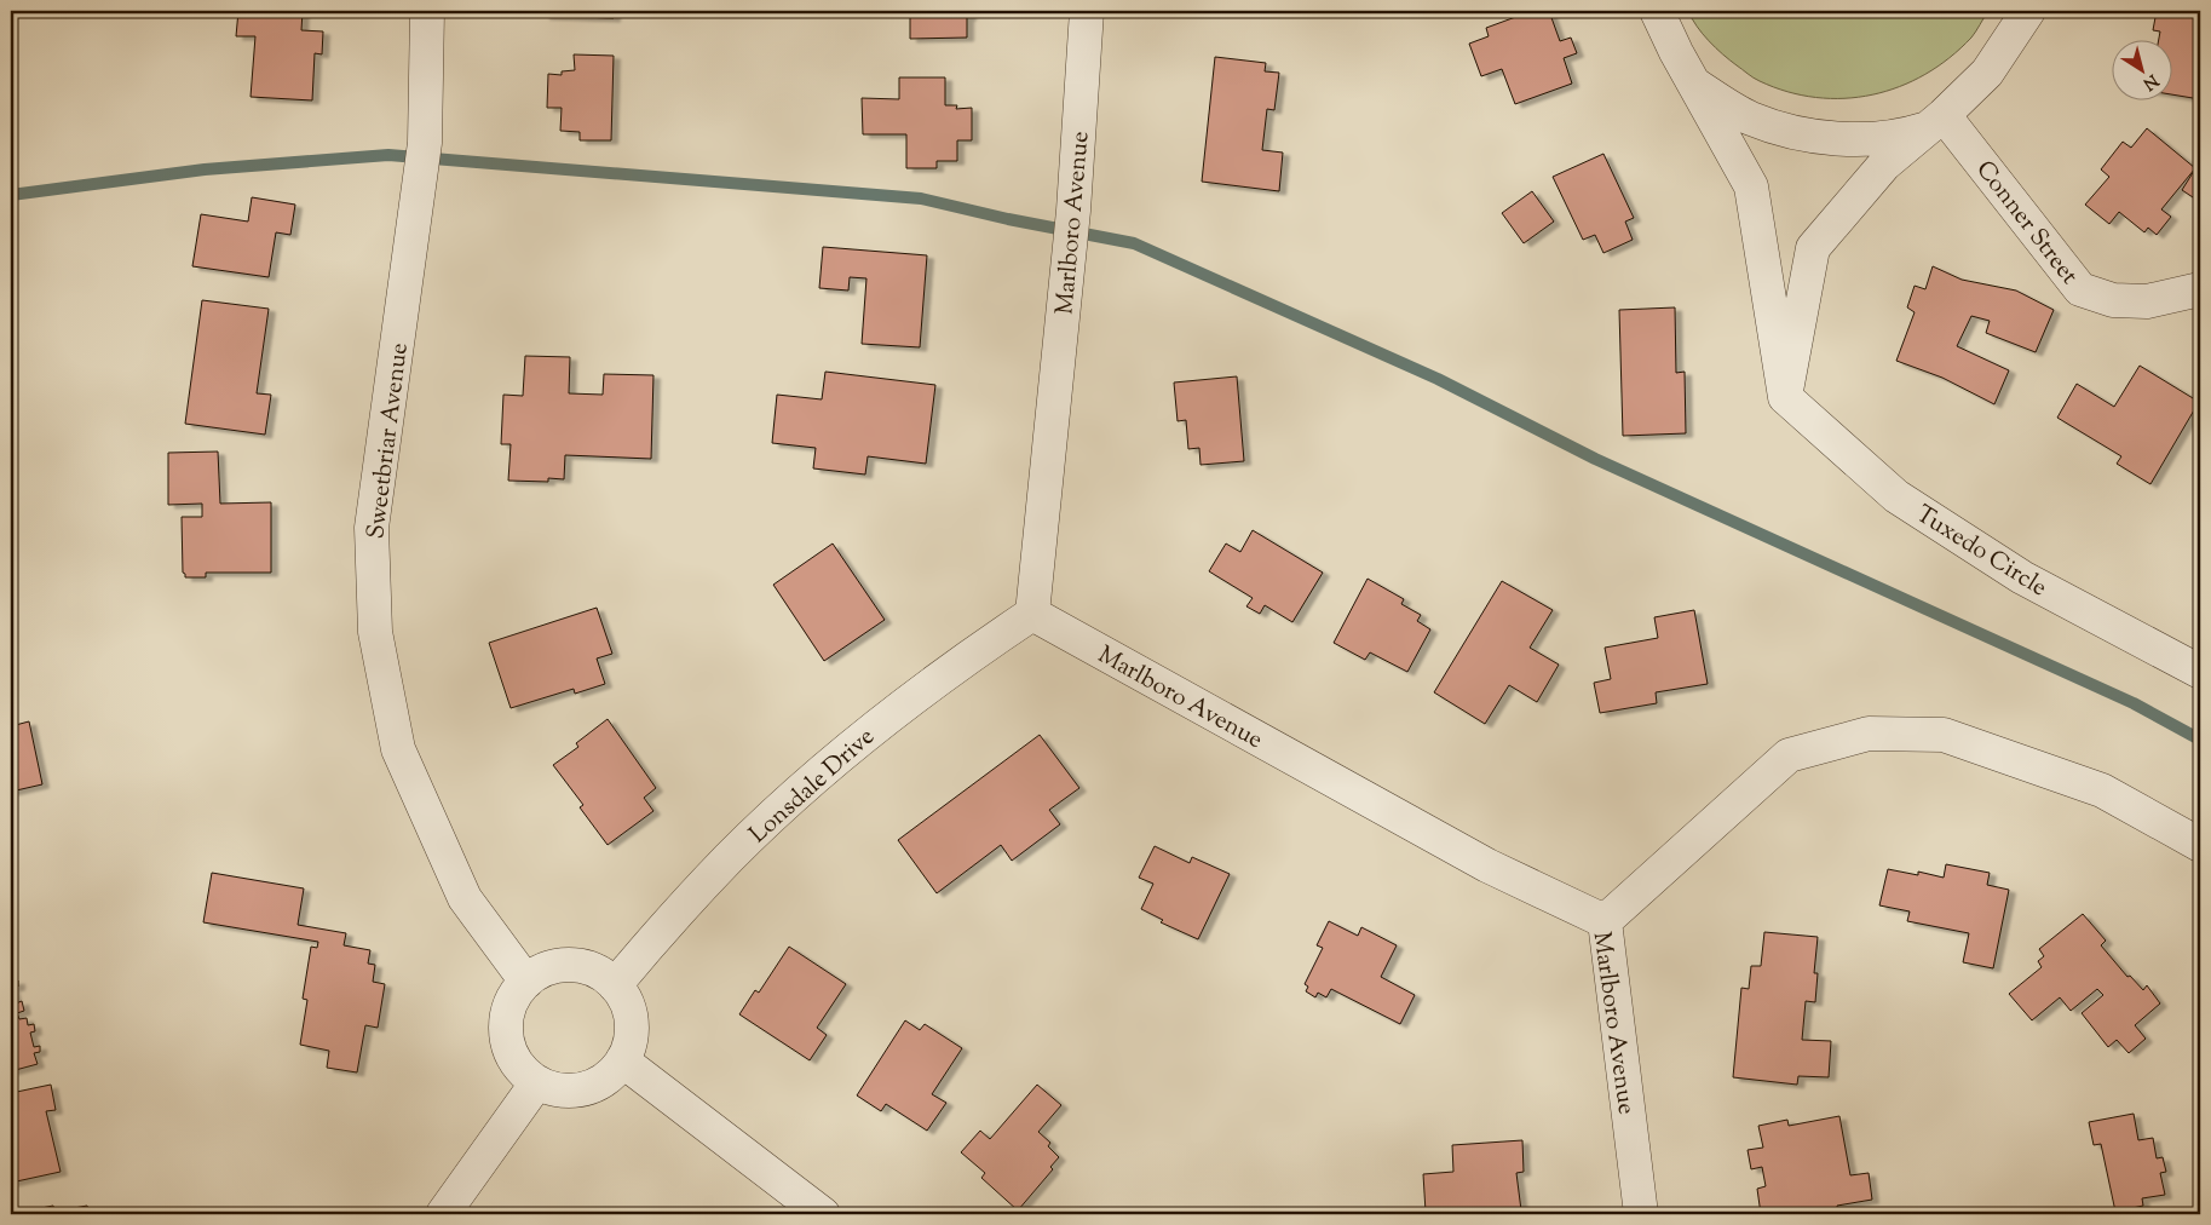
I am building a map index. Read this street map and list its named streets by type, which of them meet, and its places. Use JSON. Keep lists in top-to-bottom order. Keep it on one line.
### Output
{"streets":{"street":["Conner Street","Marlboro Avenue","Sweetbriar Avenue","Tuxedo Circle","Lonsdale Drive"]},"crossings":[["Marlboro Avenue","Lonsdale Drive"],["Sweetbriar Avenue","Lonsdale Drive"]],"north":"bottom right"}
